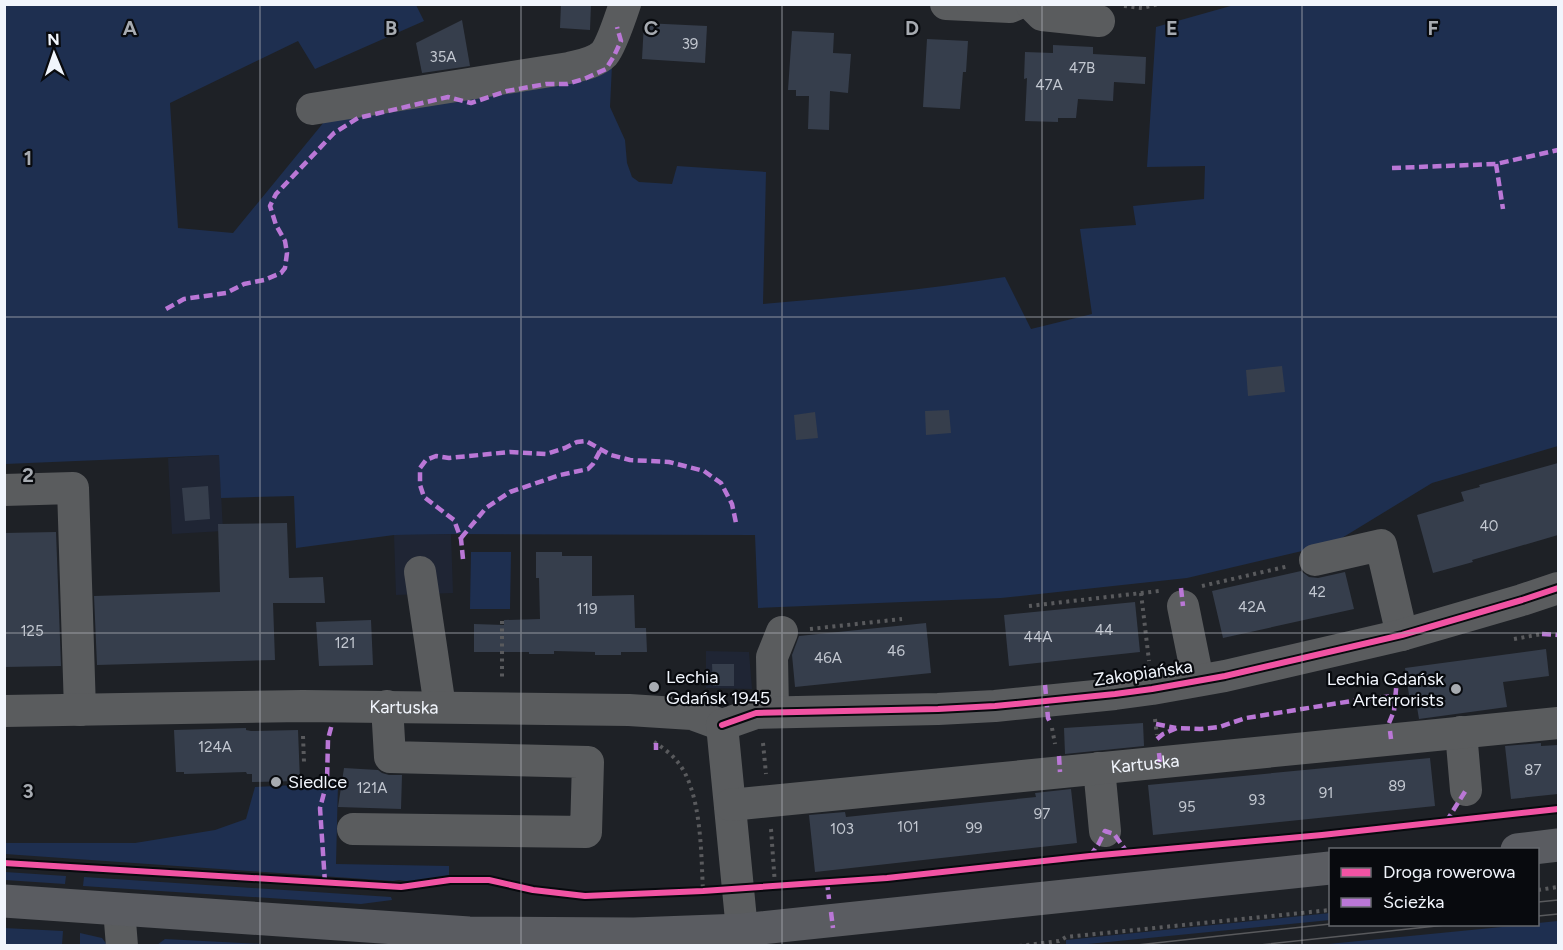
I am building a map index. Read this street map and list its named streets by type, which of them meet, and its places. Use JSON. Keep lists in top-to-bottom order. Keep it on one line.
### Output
{"streets":{"street":["Zakopiańska","Kartuska"]},"crossings":[["Zakopiańska","Kartuska"]],"places":["Lechia Gdańsk 1945","Lechia Gdańsk Arterrorists","Siedlce"],"house_numbers":["39","35A","47B","47A","40","42","42A","119","44","125","44A","121","46","46A","124A","87","89","121A","91","93","95","97","101","99","103"],"legend":["Droga rowerowa","Ścieżka"],"north":"top","grid":{"columns":["A","B","C","D","E","F"],"rows":["1","2","3"]}}
